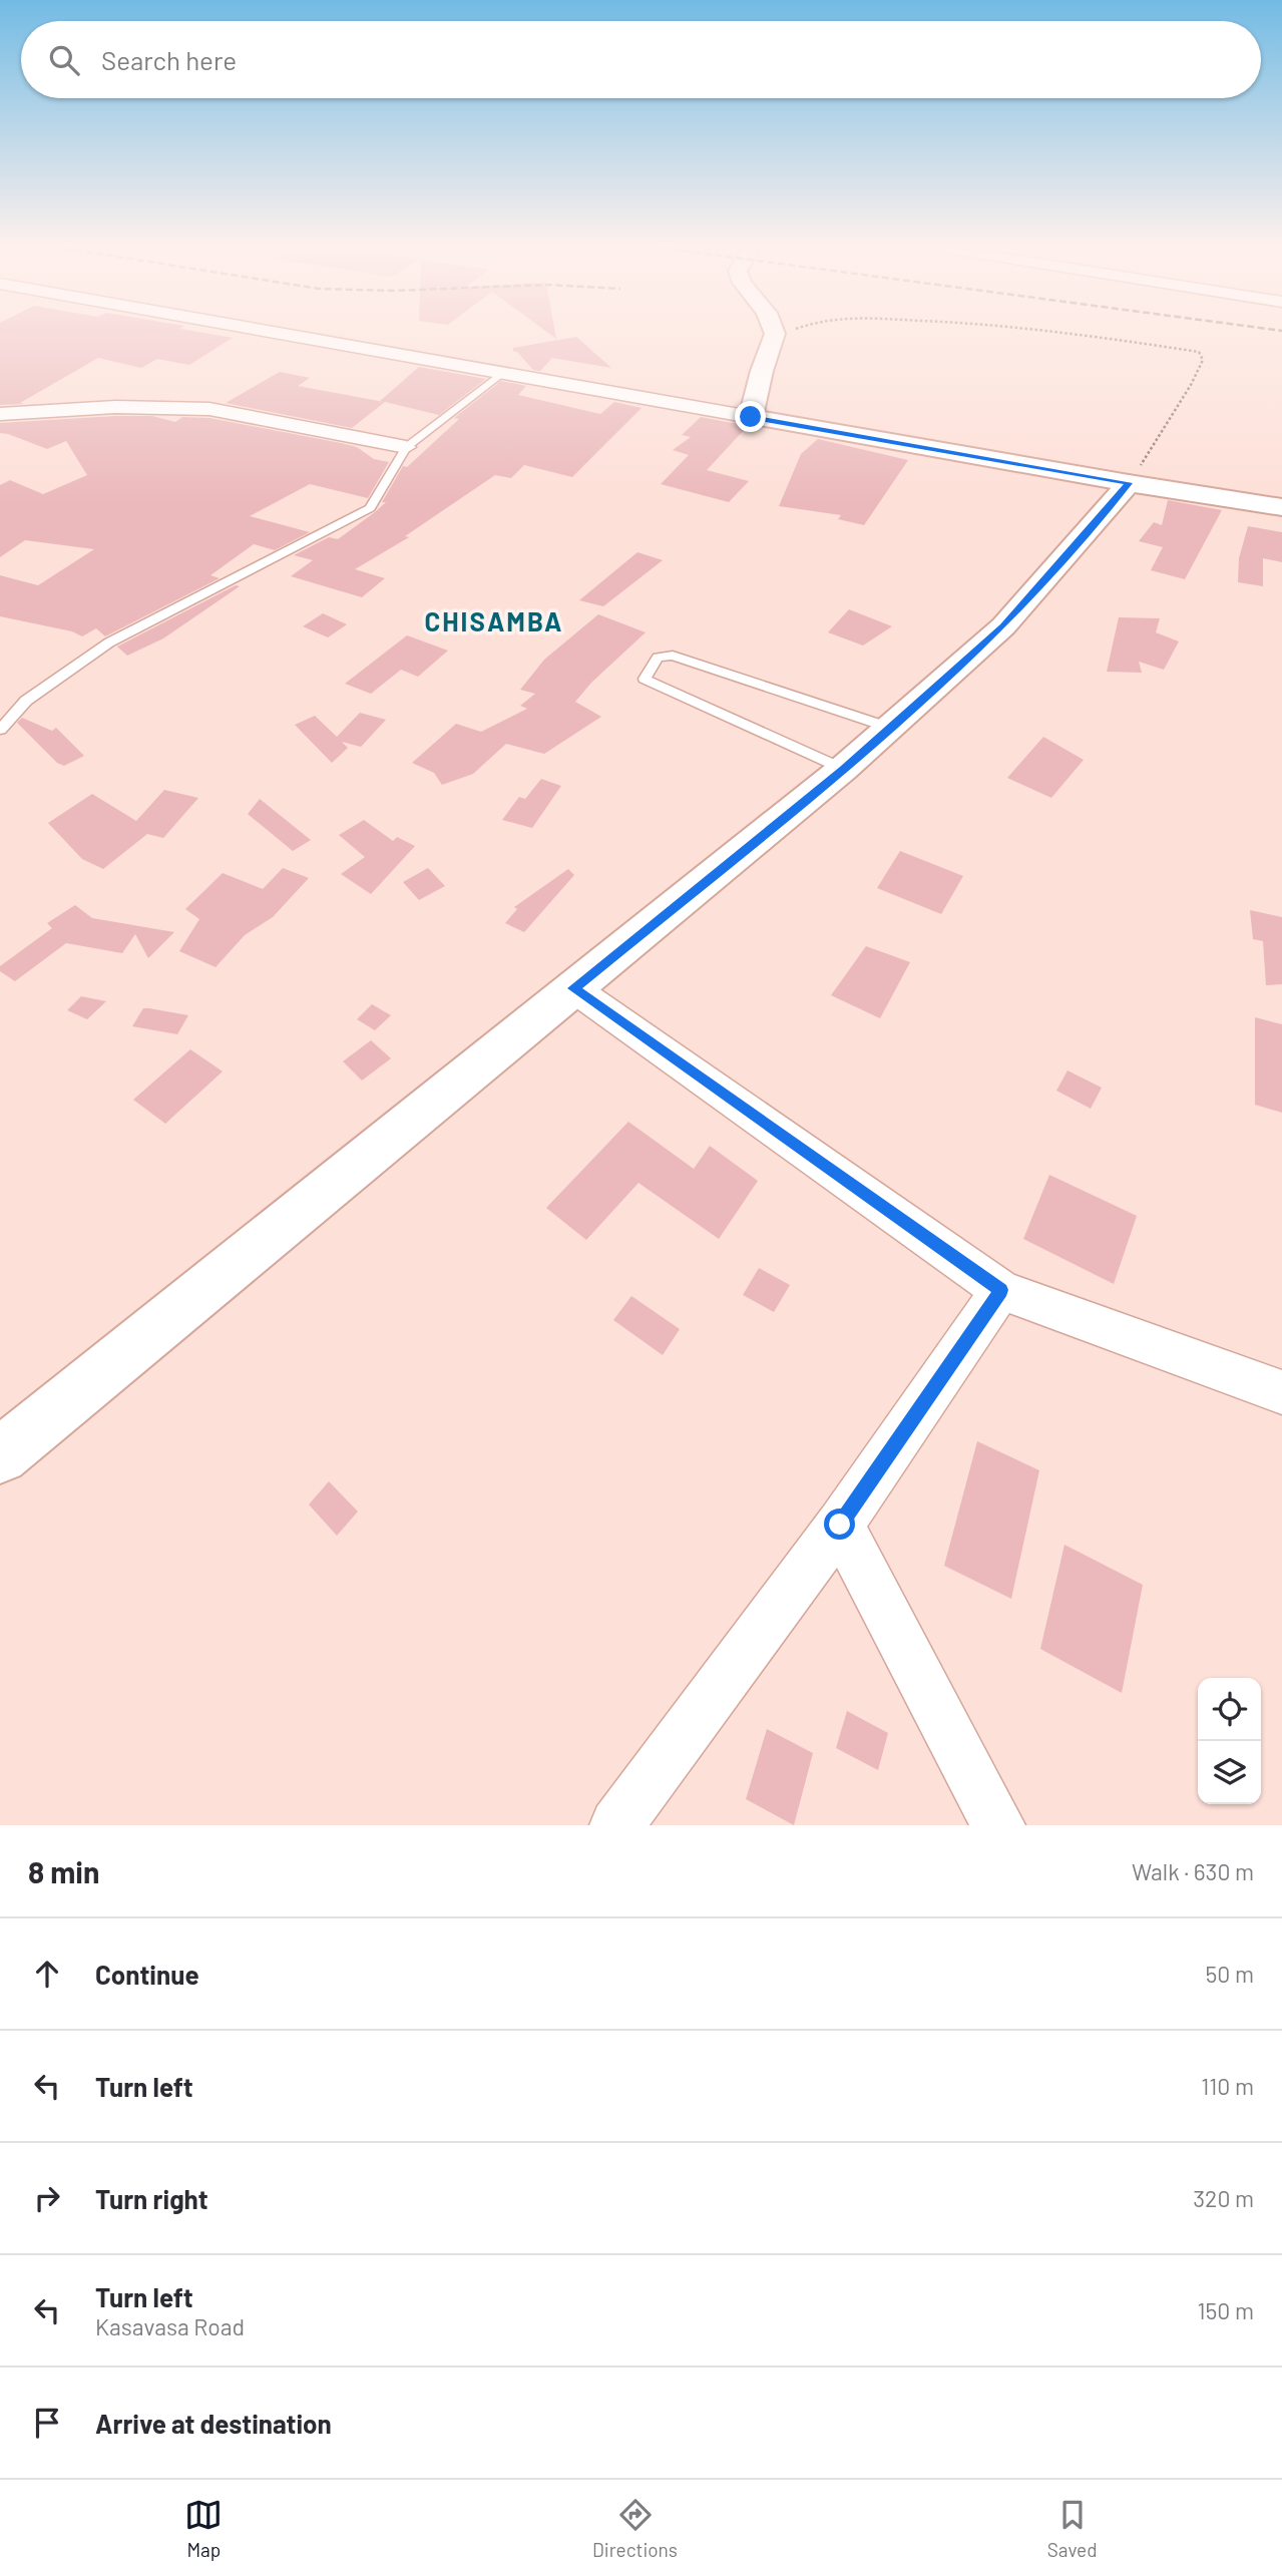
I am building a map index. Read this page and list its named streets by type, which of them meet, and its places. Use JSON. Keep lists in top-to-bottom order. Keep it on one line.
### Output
{"districts":["CHISAMBA"],"page":{"search":"Search here","heading":["8 min","Walk · 630 m"],"list":[["Continue","50 m"],["Turn left","110 m"],["Turn right","320 m"],["Turn left","Kasavasa Road","150 m"],"Arrive at destination"],"nav":["Map","Directions","Saved"]}}
